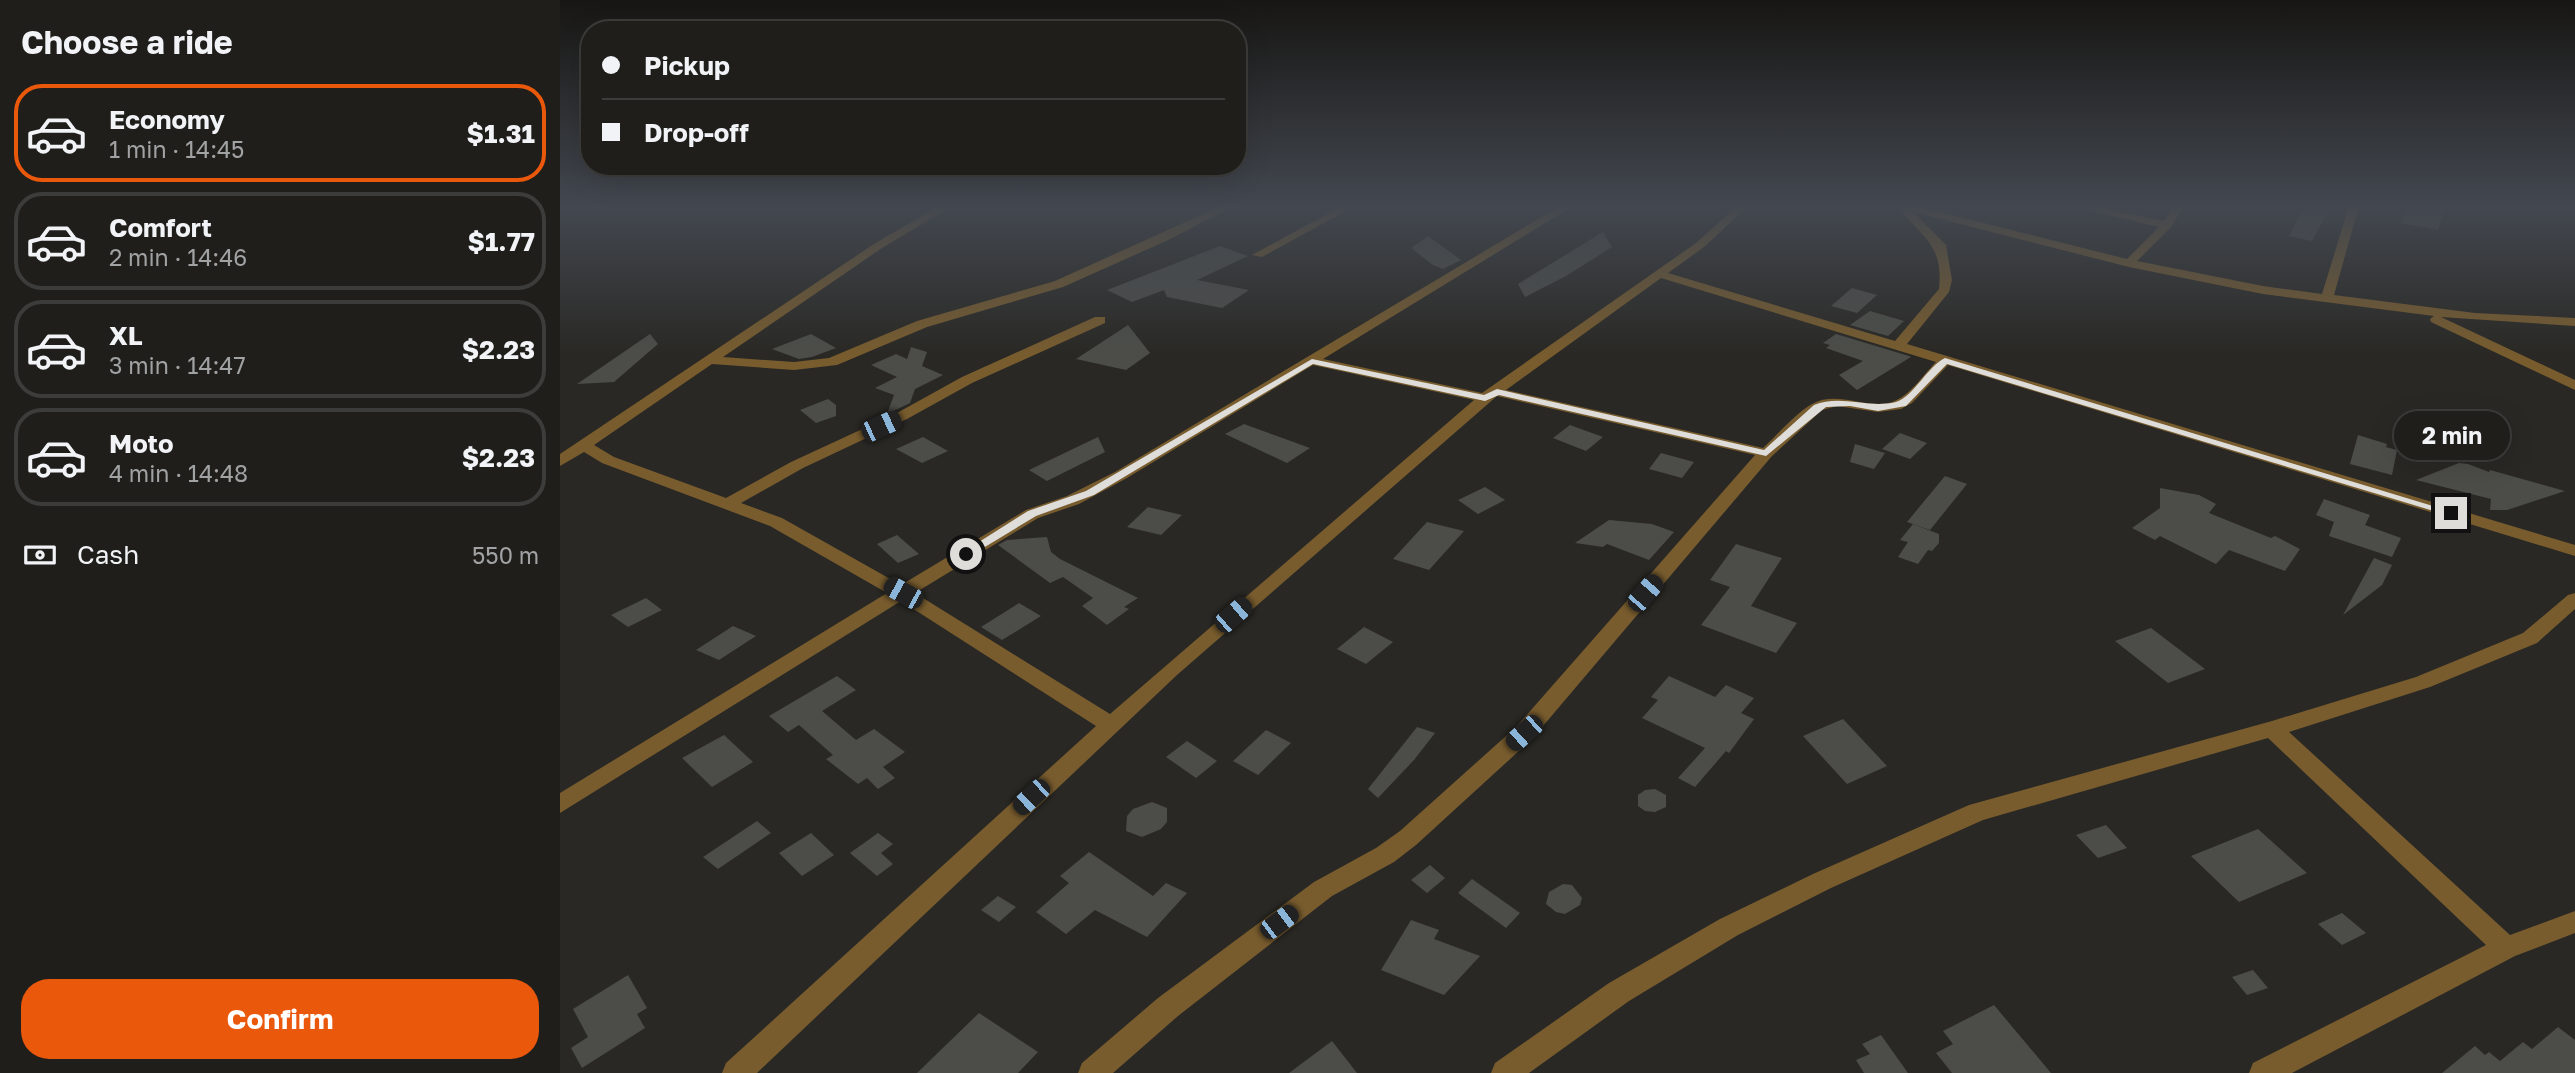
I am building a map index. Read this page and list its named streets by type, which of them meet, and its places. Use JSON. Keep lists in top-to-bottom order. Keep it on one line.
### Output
{"page":{"heading":"Choose a ride","banner":["Pickup","Drop-off"],"list":[{"name":"Economy","note":"1 min · 14:45","value":"$1.31"},{"name":"Comfort","note":"2 min · 14:46","value":"$1.77"},{"name":"XL","note":"3 min · 14:47","value":"$2.23"},{"name":"Moto","note":"4 min · 14:48","value":"$2.23"}],"bubble":"2 min","pay":["Cash","550 m"],"buttons":"Confirm"}}
